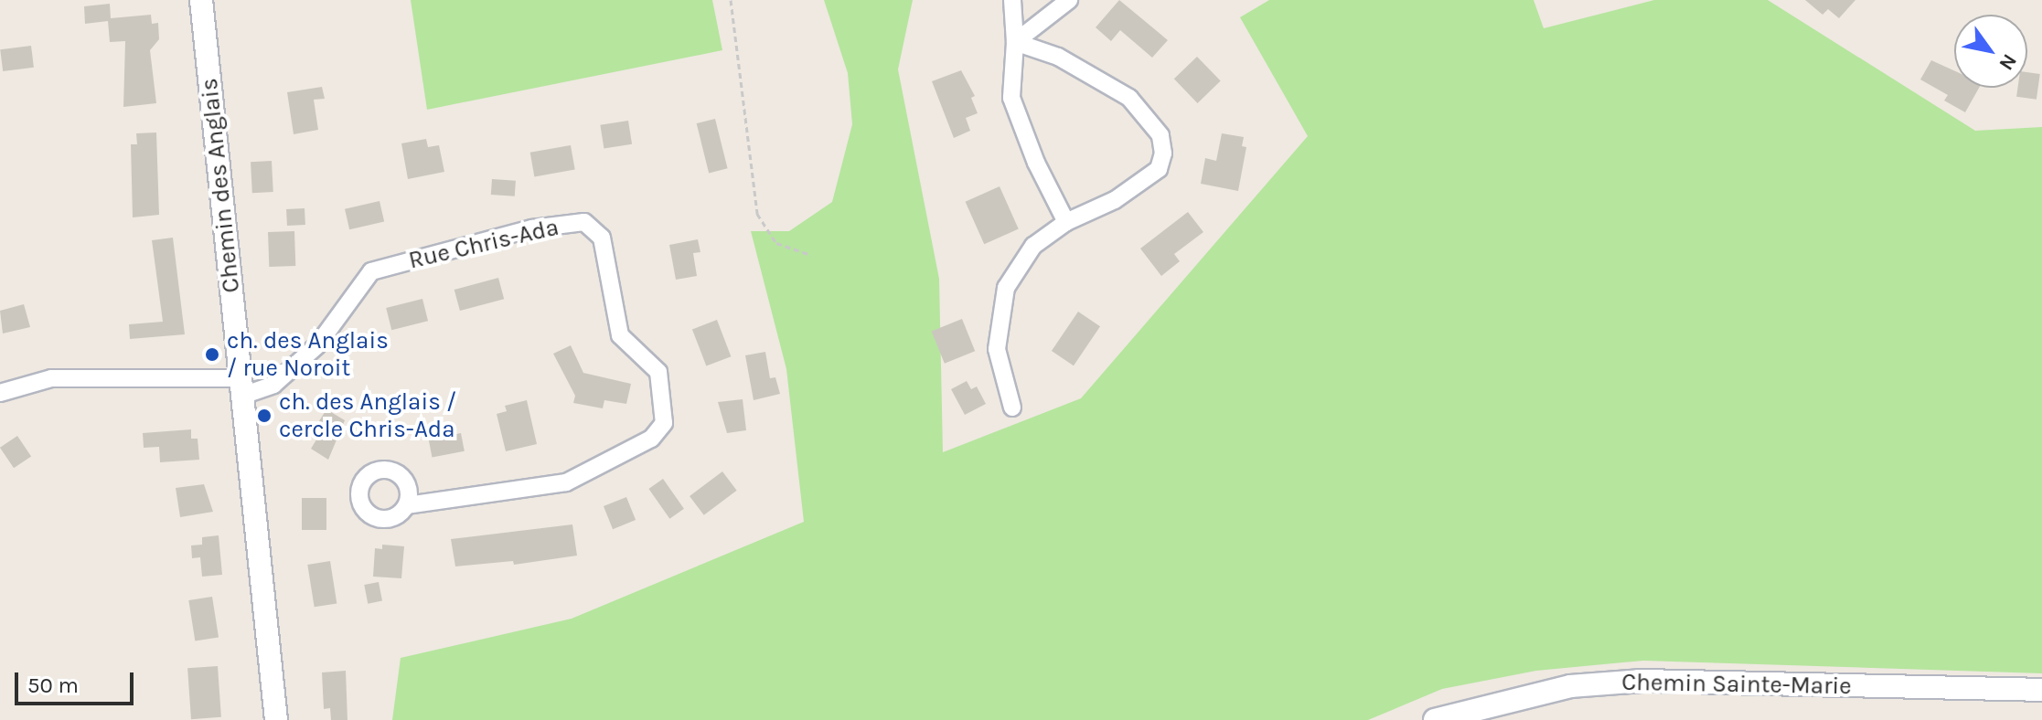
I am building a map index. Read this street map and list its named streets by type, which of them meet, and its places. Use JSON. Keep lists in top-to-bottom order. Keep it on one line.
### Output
{"streets":{"street":["Chemin des Anglais","Rue Chris-Ada","Chemin Sainte-Marie"]},"crossings":[["Chemin des Anglais","Rue Chris-Ada"]],"places":["ch. des Anglais / rue Noroit","ch. des Anglais / cercle Chris-Ada"],"scale_bar":"50 m","north":"bottom right"}
